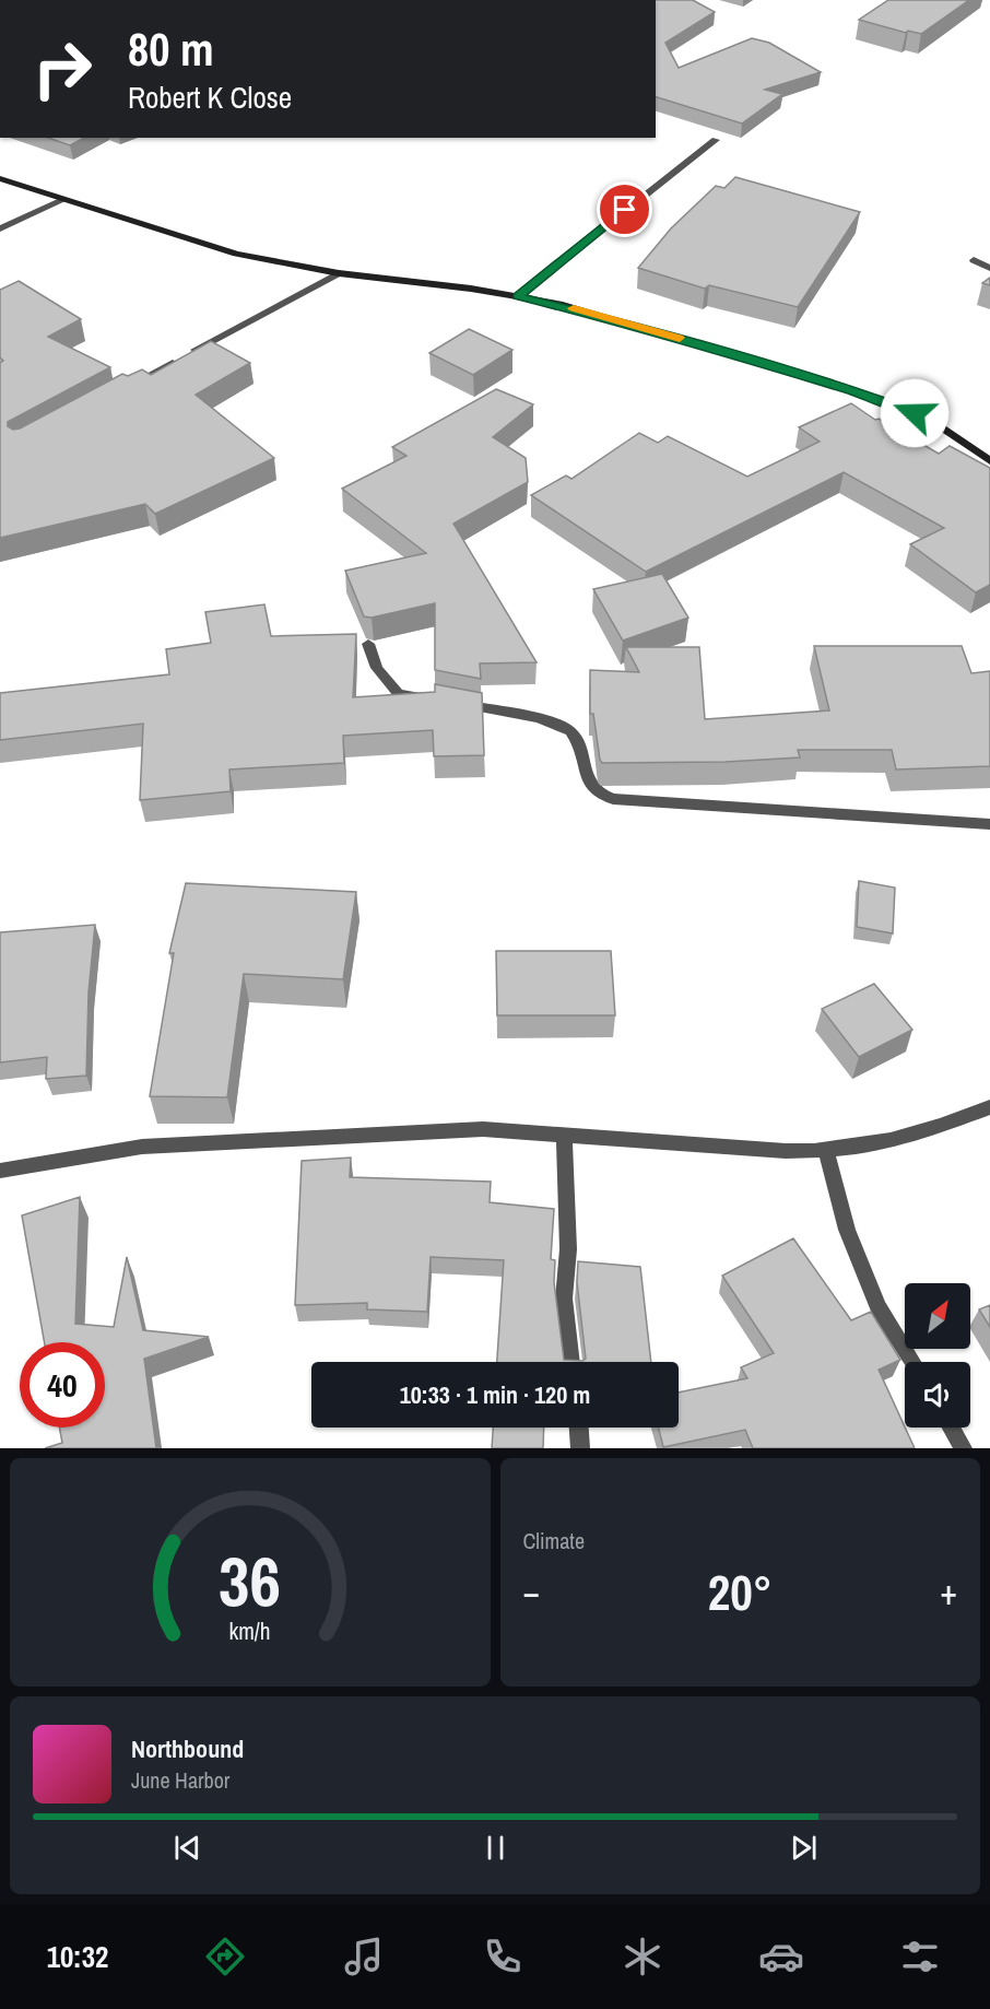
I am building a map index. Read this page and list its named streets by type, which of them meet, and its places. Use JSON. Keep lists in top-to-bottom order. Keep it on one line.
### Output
{"north":"top right","page":{"turn":["80 m","Robert K Close"],"limit":"40","trip":"10:33 · 1 min · 120 m","tile":"Climate","heat":["−","20°","+"],"song":["Northbound","June Harbor"],"tabs":"10:32","gauge":["36","km/h"]}}
